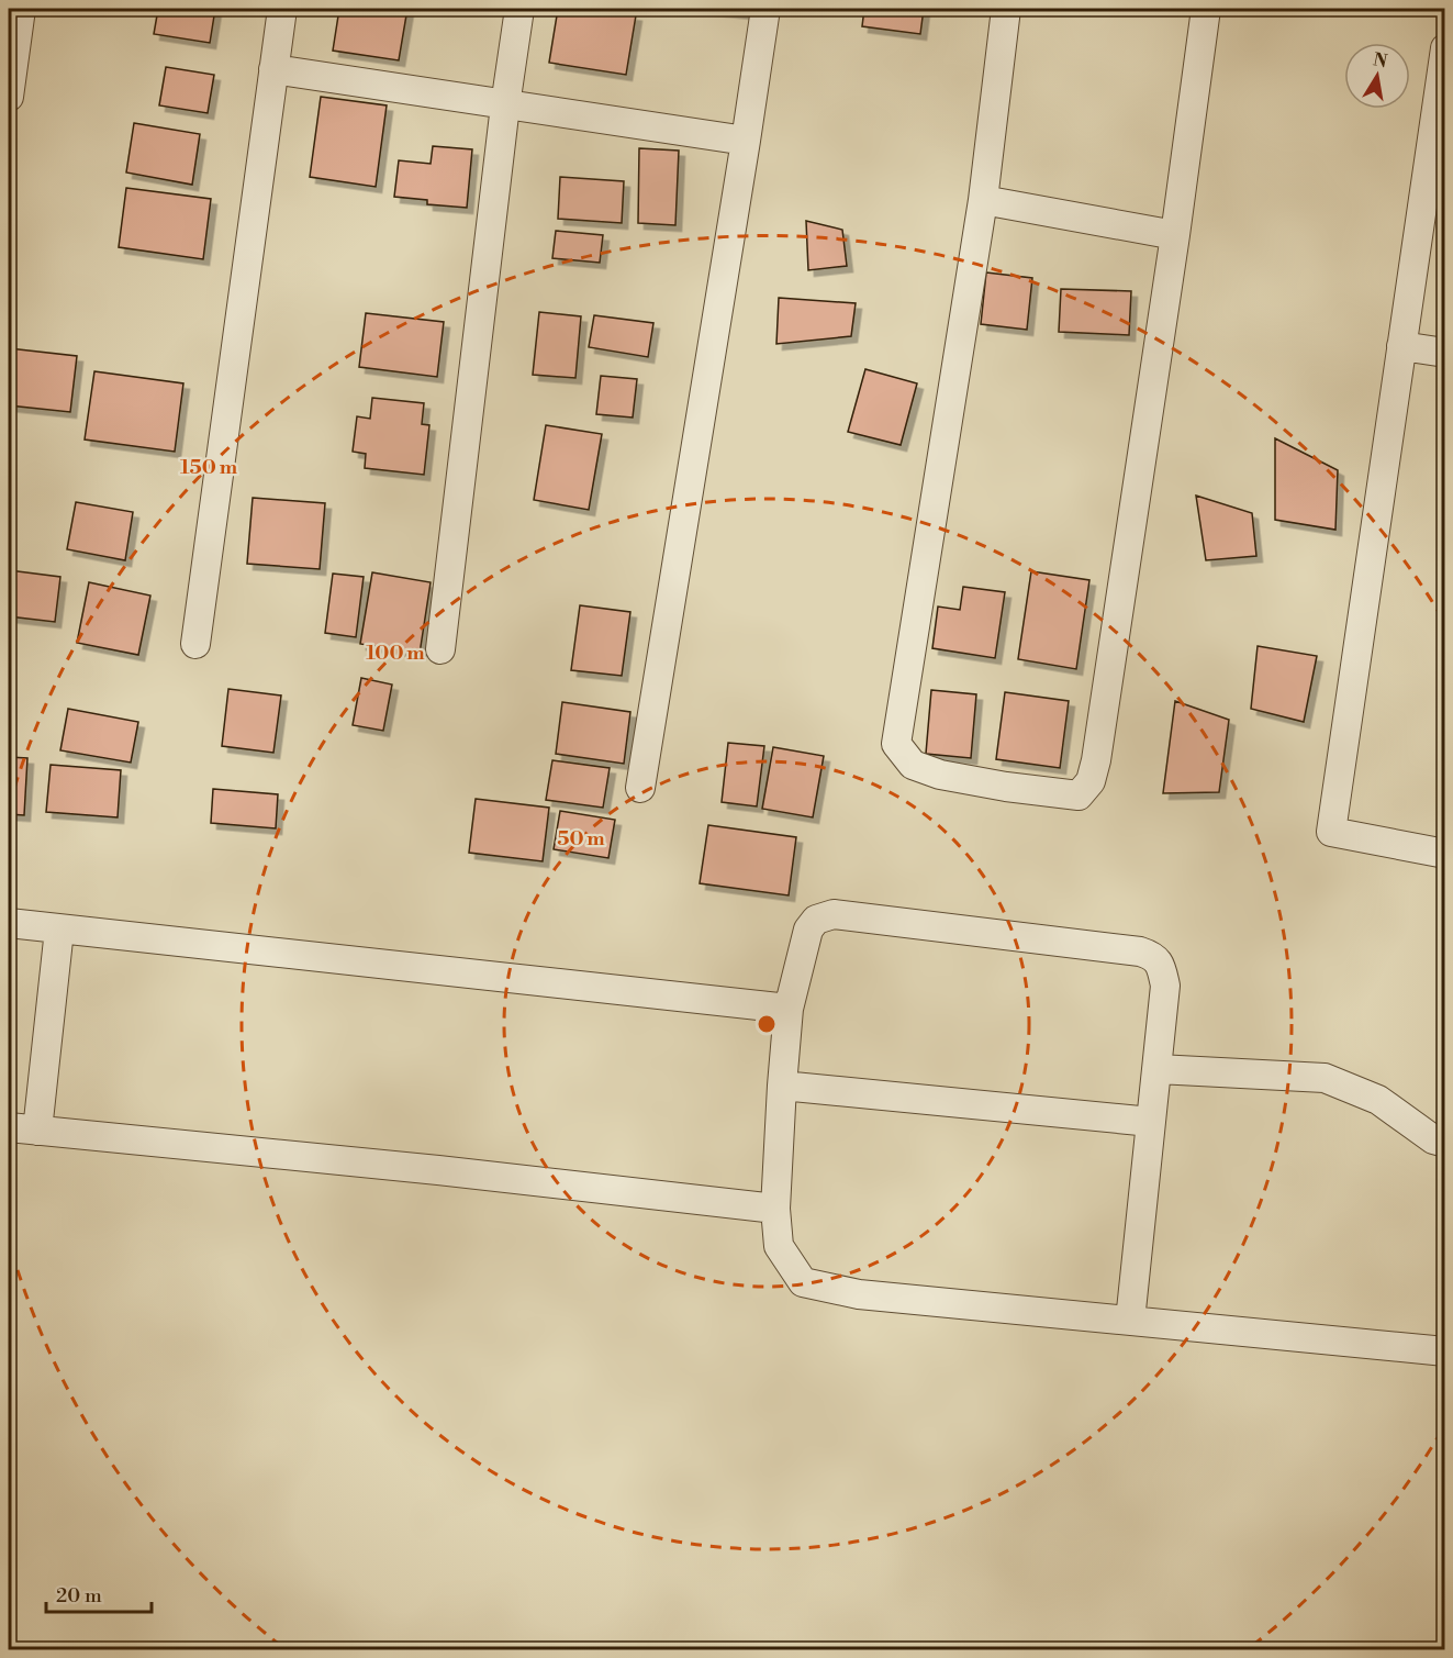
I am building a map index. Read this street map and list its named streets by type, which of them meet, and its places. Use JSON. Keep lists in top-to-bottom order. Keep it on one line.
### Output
{"scale_bar":"20 m","north":"top","rings":["150 m","100 m","50 m"]}
